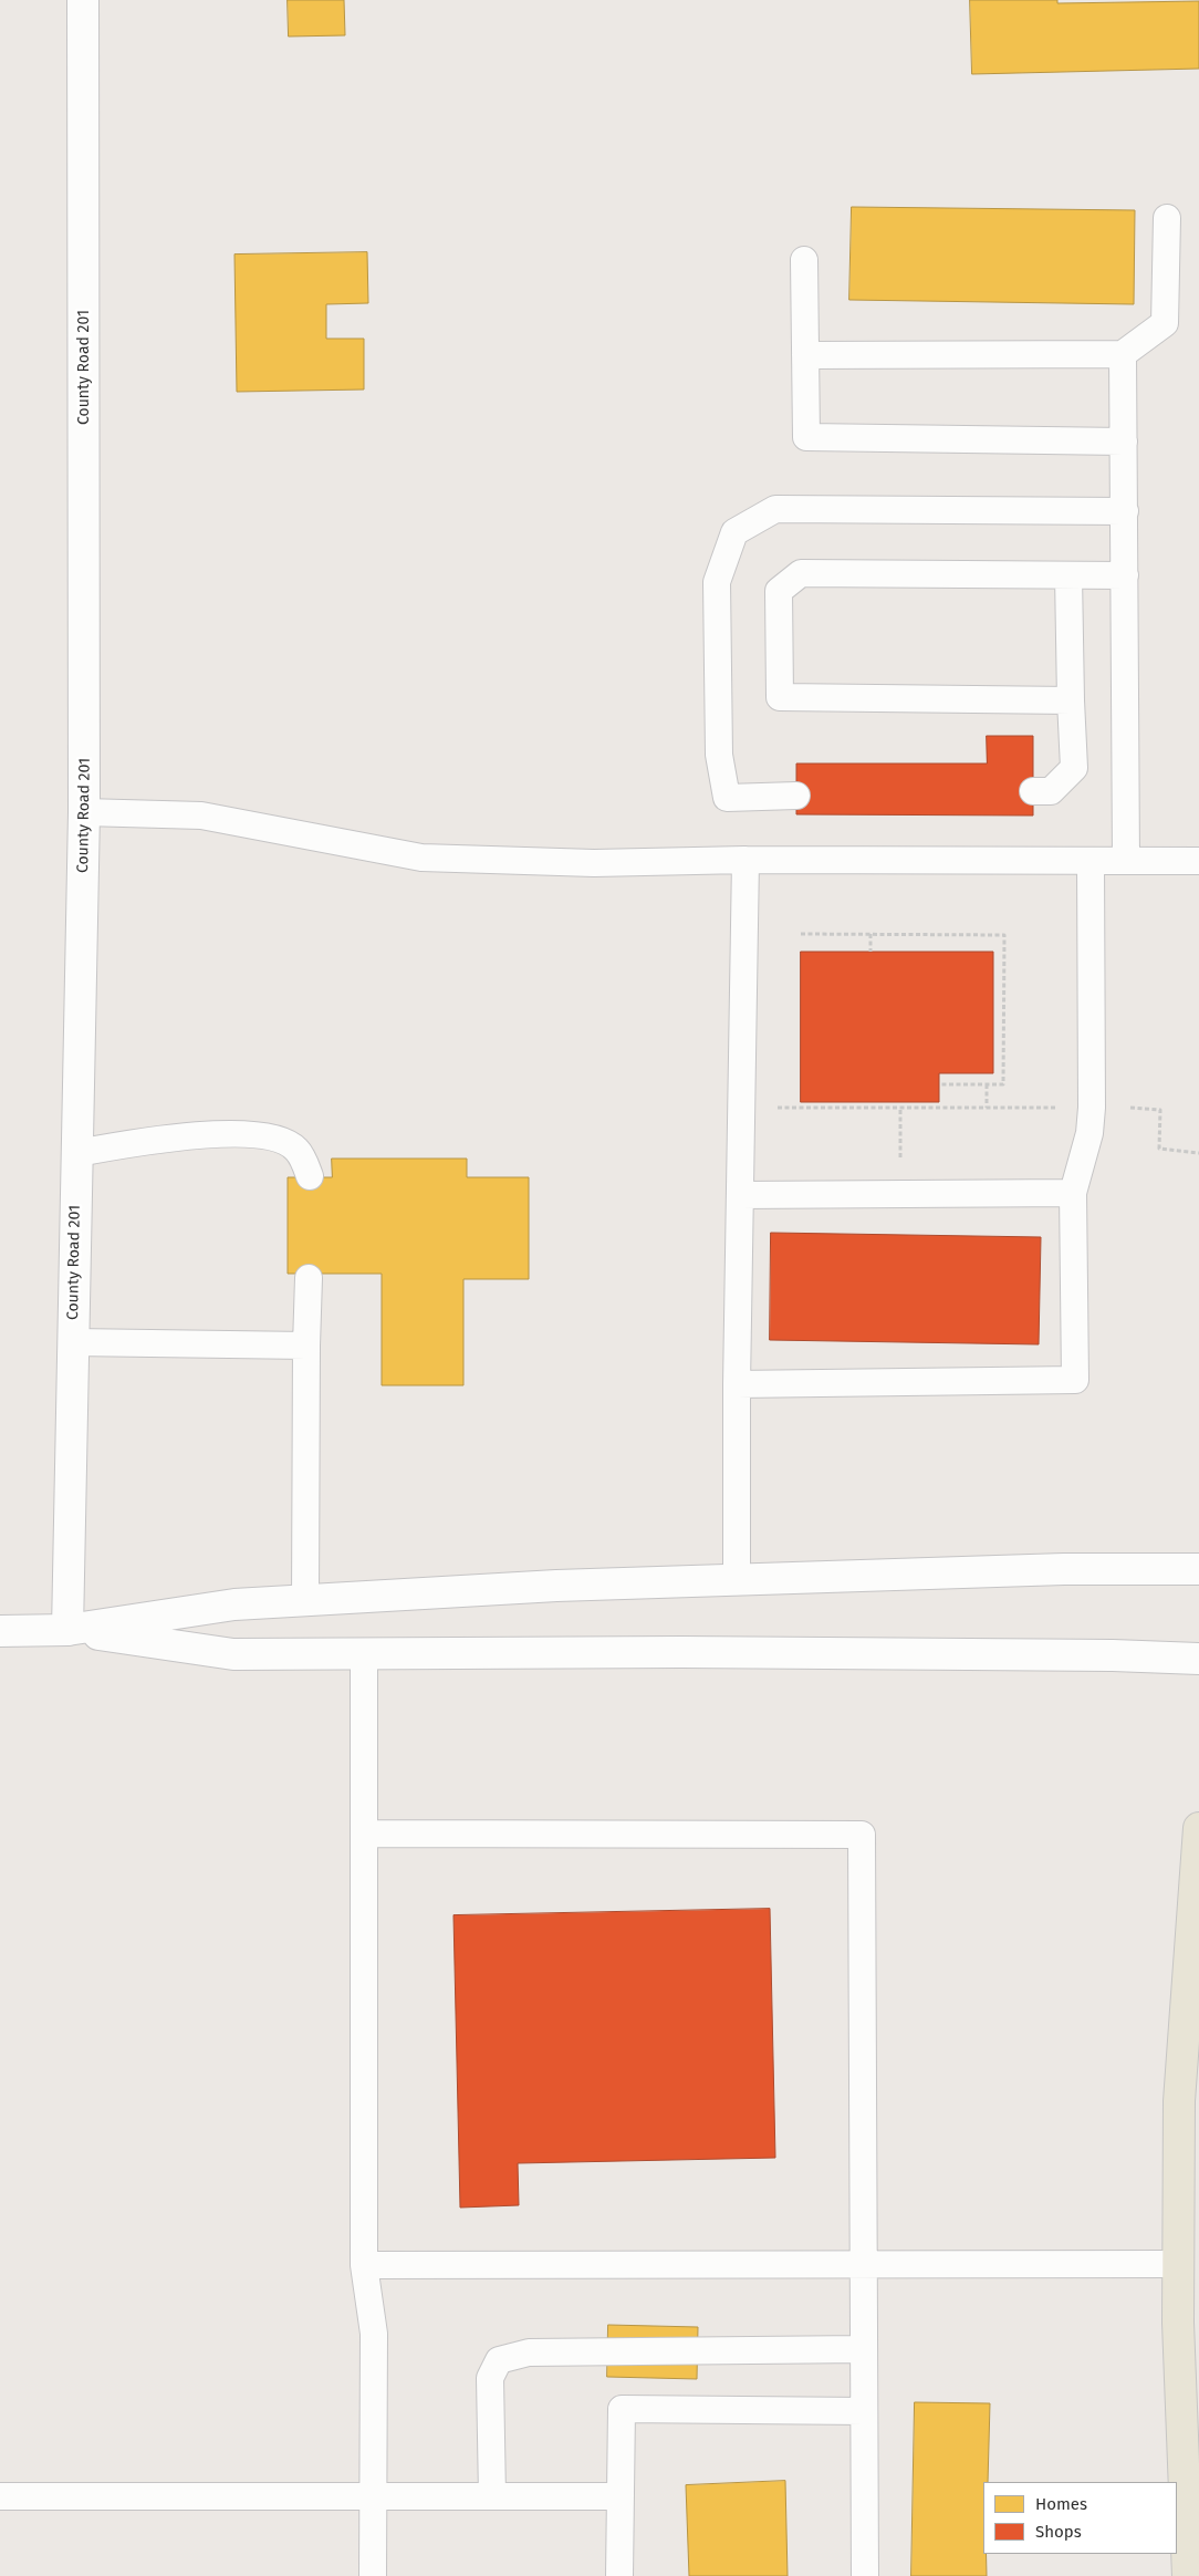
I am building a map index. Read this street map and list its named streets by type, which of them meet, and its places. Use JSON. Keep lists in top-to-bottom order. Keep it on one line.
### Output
{"streets":{"street":["County Road 201"]},"legend":["Homes","Shops"]}
